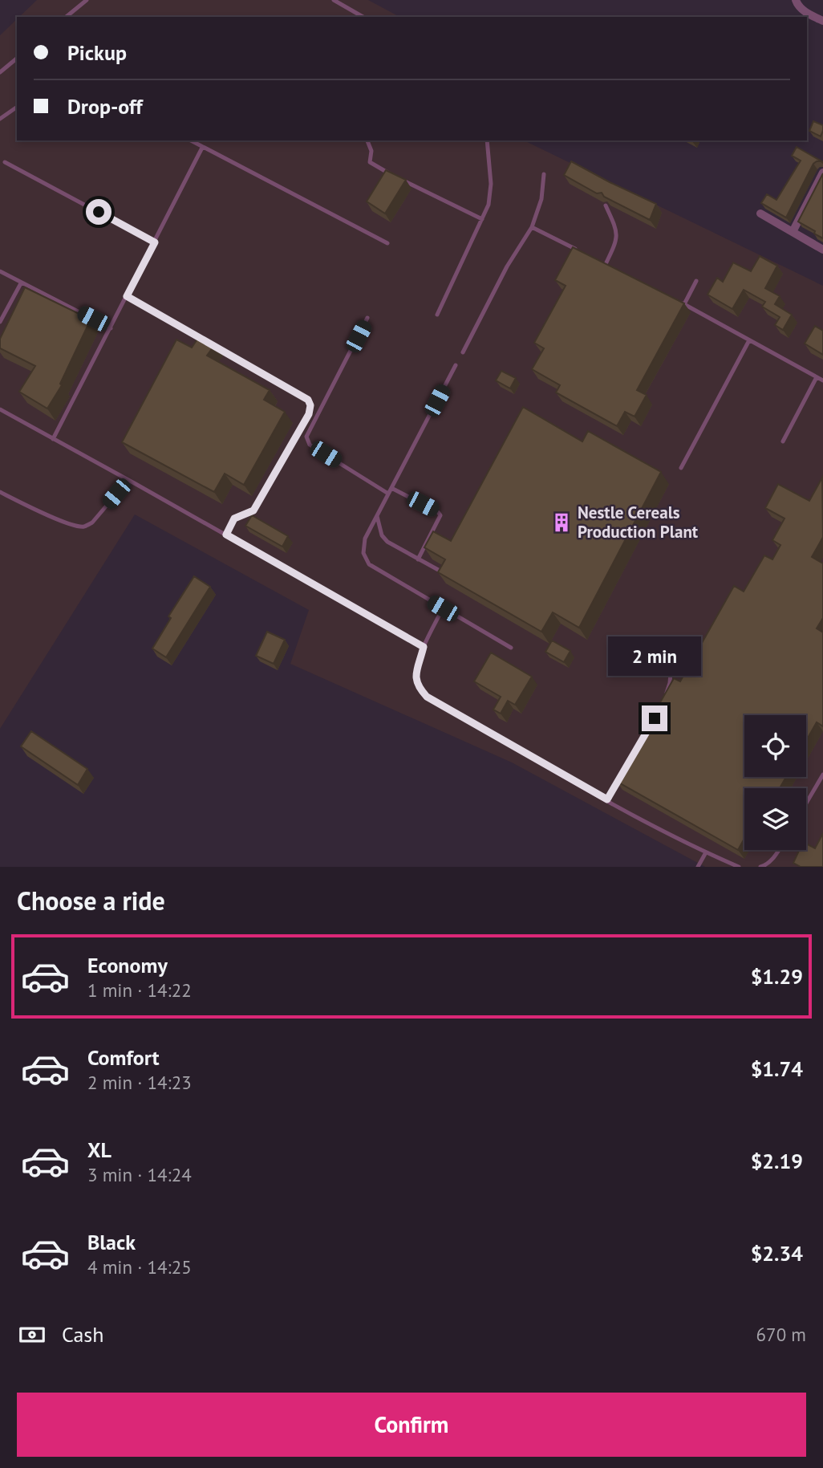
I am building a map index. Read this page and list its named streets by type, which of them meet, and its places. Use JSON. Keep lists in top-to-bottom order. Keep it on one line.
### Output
{"places":{"building":["Nestle Cereals Production Plant"]},"page":{"banner":["Pickup","Drop-off"],"bubble":"2 min","heading":"Choose a ride","list":[{"name":"Economy","note":"1 min · 14:22","value":"$1.29"},{"name":"Comfort","note":"2 min · 14:23","value":"$1.74"},{"name":"XL","note":"3 min · 14:24","value":"$2.19"},{"name":"Black","note":"4 min · 14:25","value":"$2.34"}],"pay":["Cash","670 m"],"buttons":"Confirm"}}
